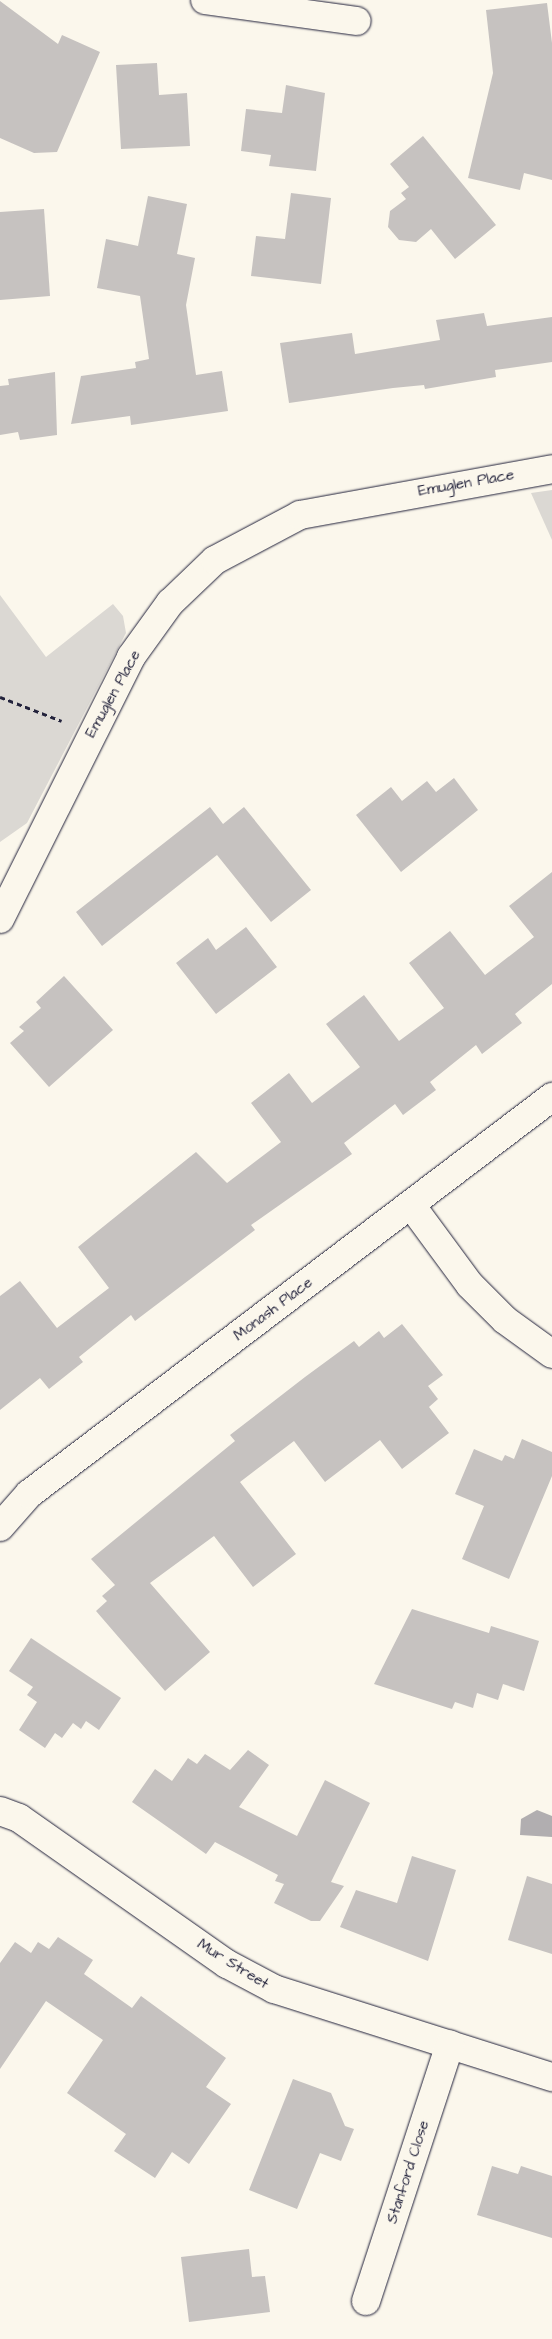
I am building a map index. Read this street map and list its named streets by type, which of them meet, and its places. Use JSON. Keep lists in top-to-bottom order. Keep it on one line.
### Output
{"streets":{"street":["Emuglen Place","Monash Place","Mur Street","Stanford Close"]},"crossings":[["Mur Street","Stanford Close"]]}
